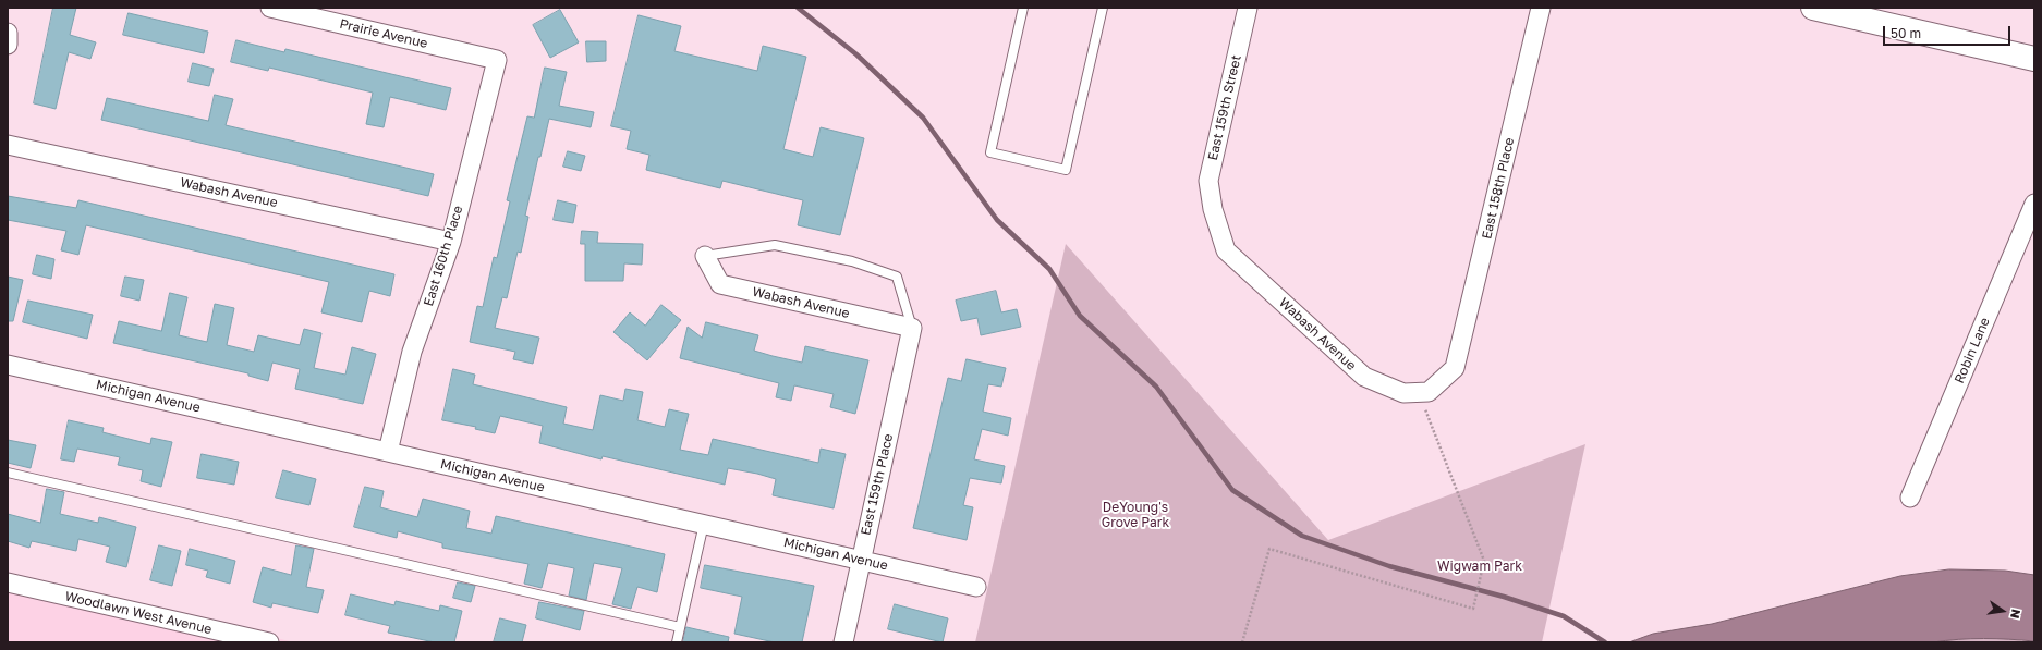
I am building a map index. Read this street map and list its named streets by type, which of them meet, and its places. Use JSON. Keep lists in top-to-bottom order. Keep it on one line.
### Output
{"streets":{"street":["Prairie Avenue","East 159th Street","East 158th Place","Wabash Avenue","East 160th Place","Robin Lane","Michigan Avenue","East 159th Place","Woodlawn West Avenue"]},"crossings":[["Prairie Avenue","East 160th Place"],["East 159th Street","Wabash Avenue"],["East 158th Place","Wabash Avenue"],["Wabash Avenue","East 160th Place"],["Wabash Avenue","East 159th Place"],["East 160th Place","Michigan Avenue"],["Michigan Avenue","East 159th Place"]],"parks":["DeYoung's Grove Park","Wigwam Park"],"scale_bar":"50 m","north":"right"}
